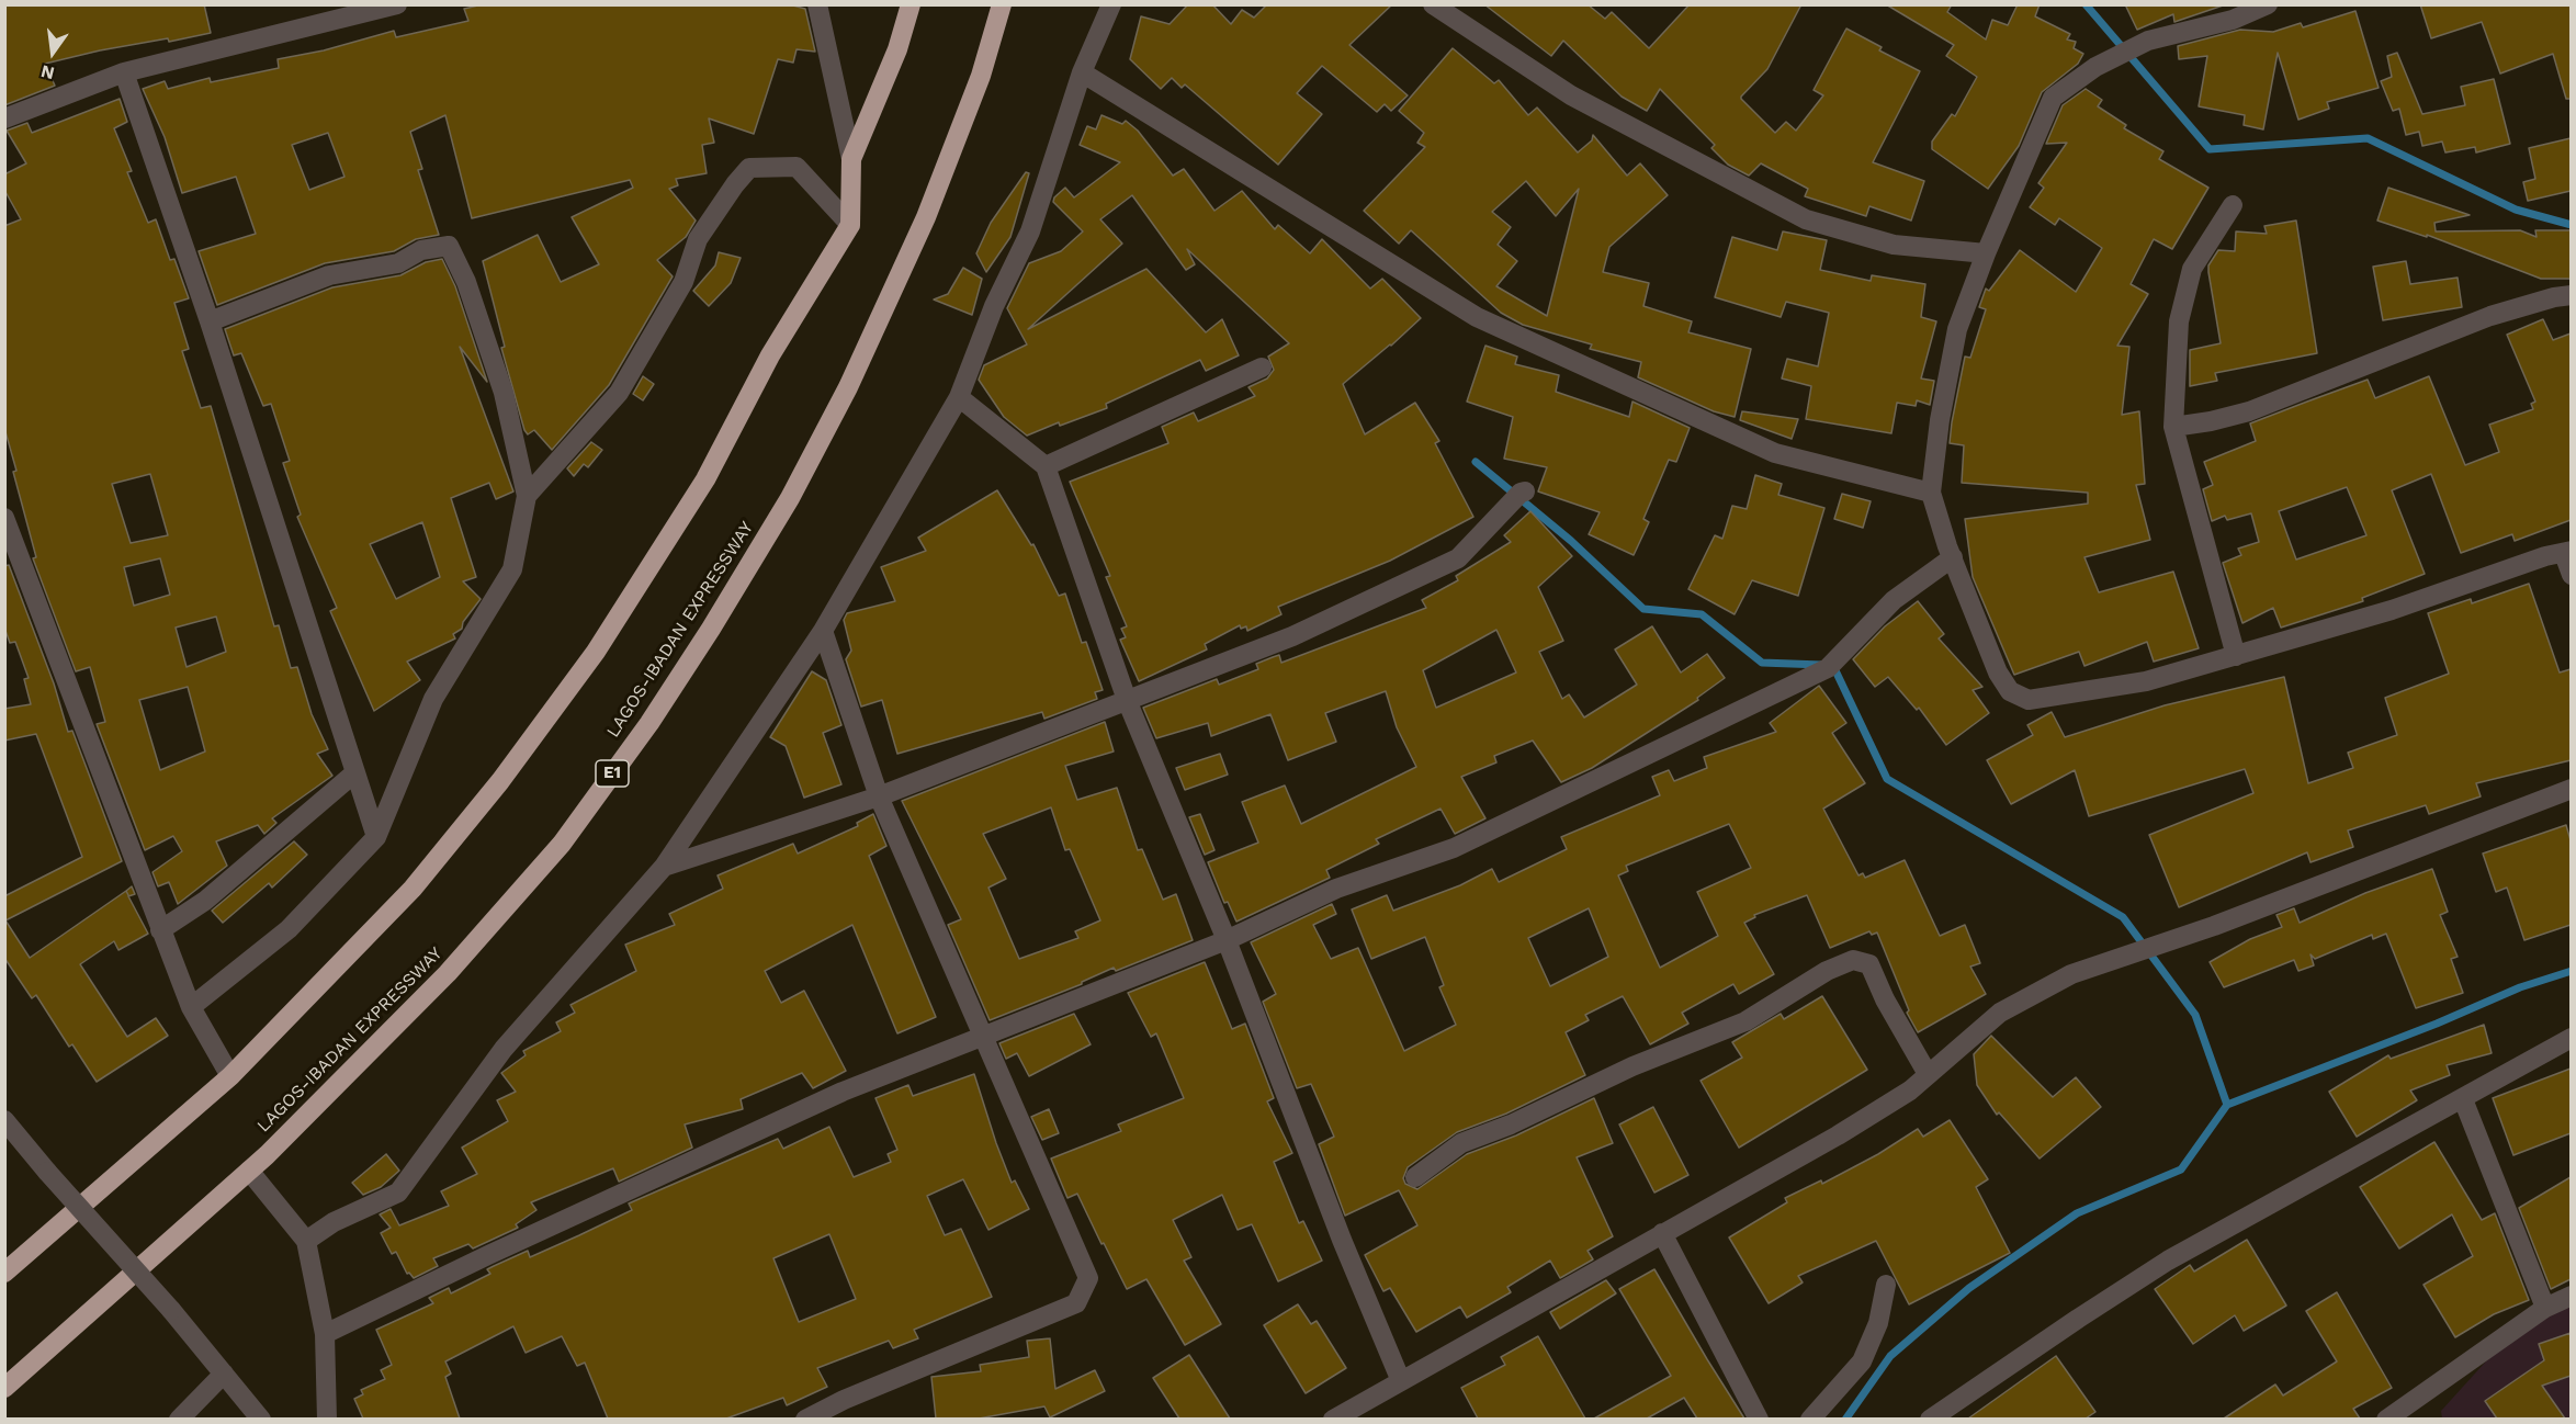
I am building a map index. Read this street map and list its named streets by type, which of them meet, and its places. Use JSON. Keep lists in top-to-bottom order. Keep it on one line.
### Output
{"streets":{"highway":["LAGOS-IBADAN EXPRESSWAY","E1"]},"north":"bottom"}
